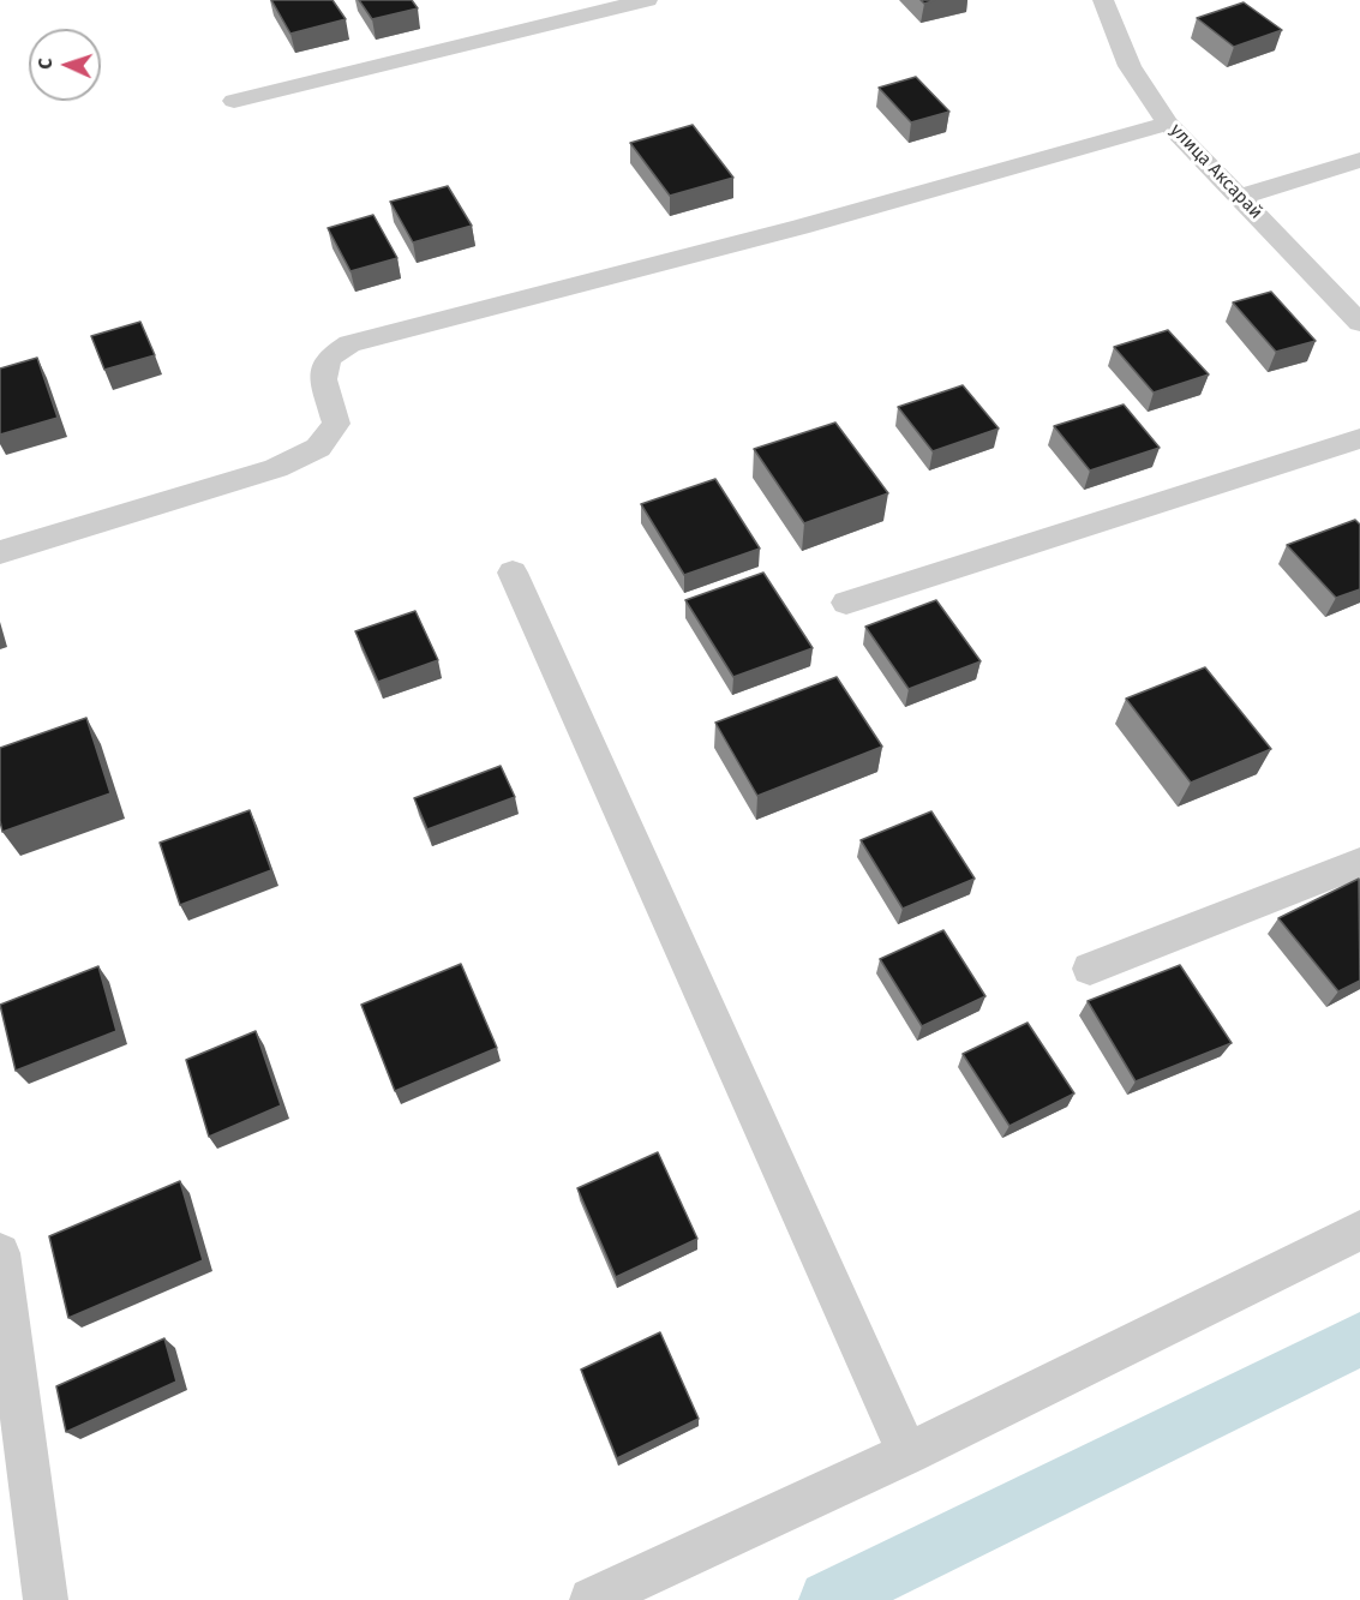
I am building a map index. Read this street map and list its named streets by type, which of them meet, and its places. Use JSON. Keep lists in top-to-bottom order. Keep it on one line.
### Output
{"streets":{"street":["улица Аксарай"]},"north":"left"}
